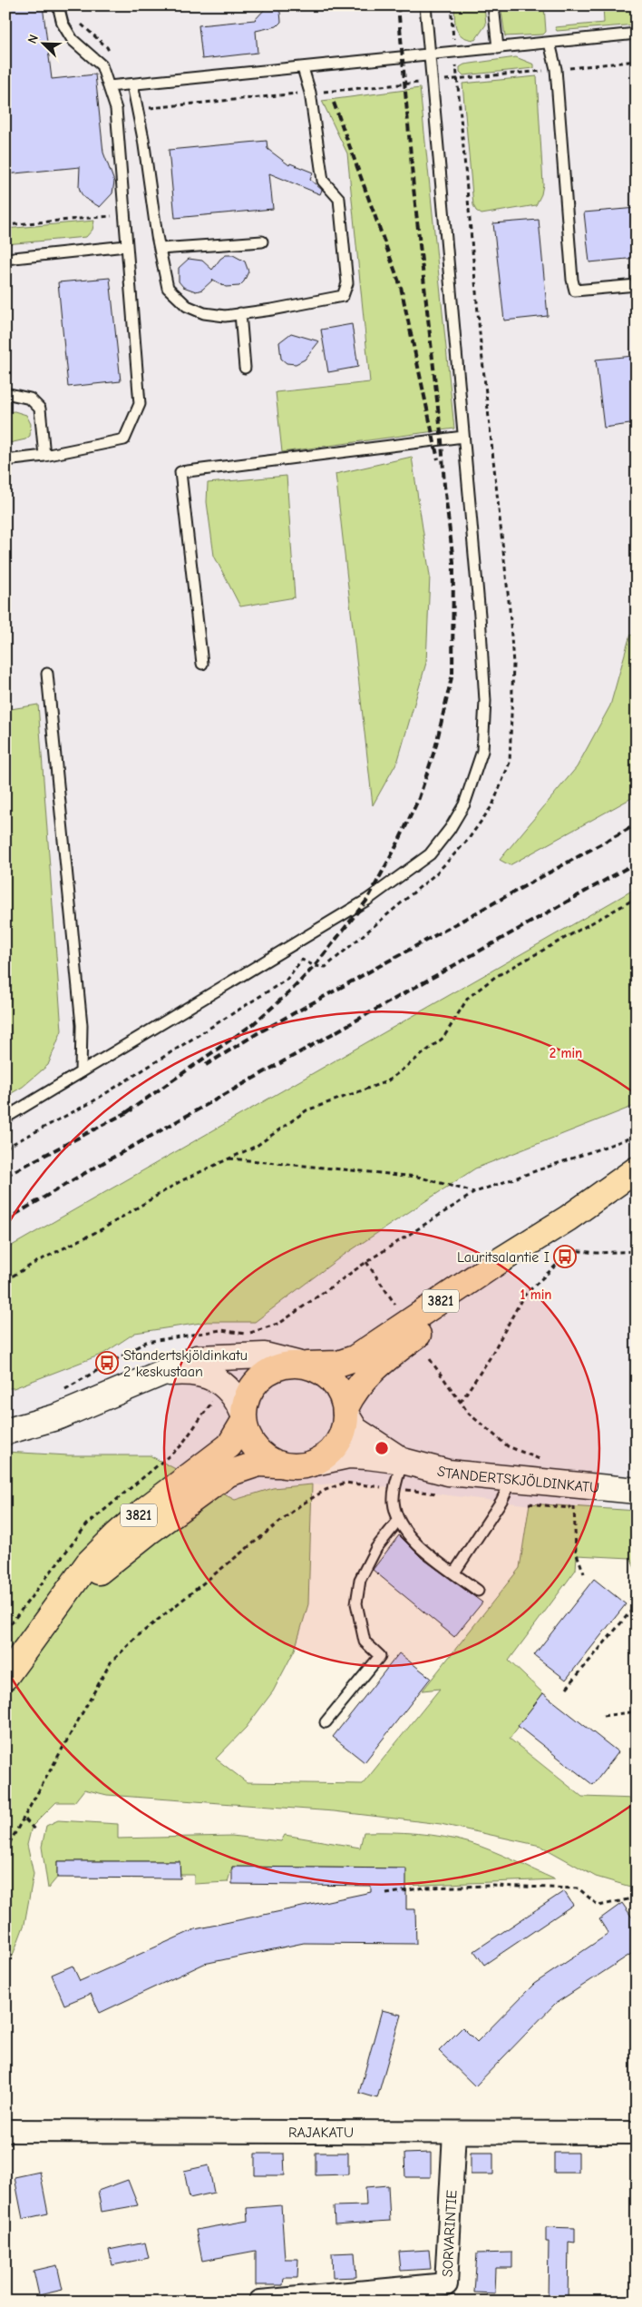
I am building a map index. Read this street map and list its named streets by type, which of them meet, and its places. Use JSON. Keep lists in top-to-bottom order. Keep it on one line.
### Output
{"streets":{"main road":["3821"],"street":["STANDERTSKJÖLDINKATU","RAJAKATU","SORVARINTIE"]},"crossings":[["3821","STANDERTSKJÖLDINKATU"],["RAJAKATU","SORVARINTIE"]],"places":{"bus stop":["Lauritsalantie I","Standertskjöldinkatu 2 keskustaan"]},"north":"top left","rings":["2 min","1 min"]}
